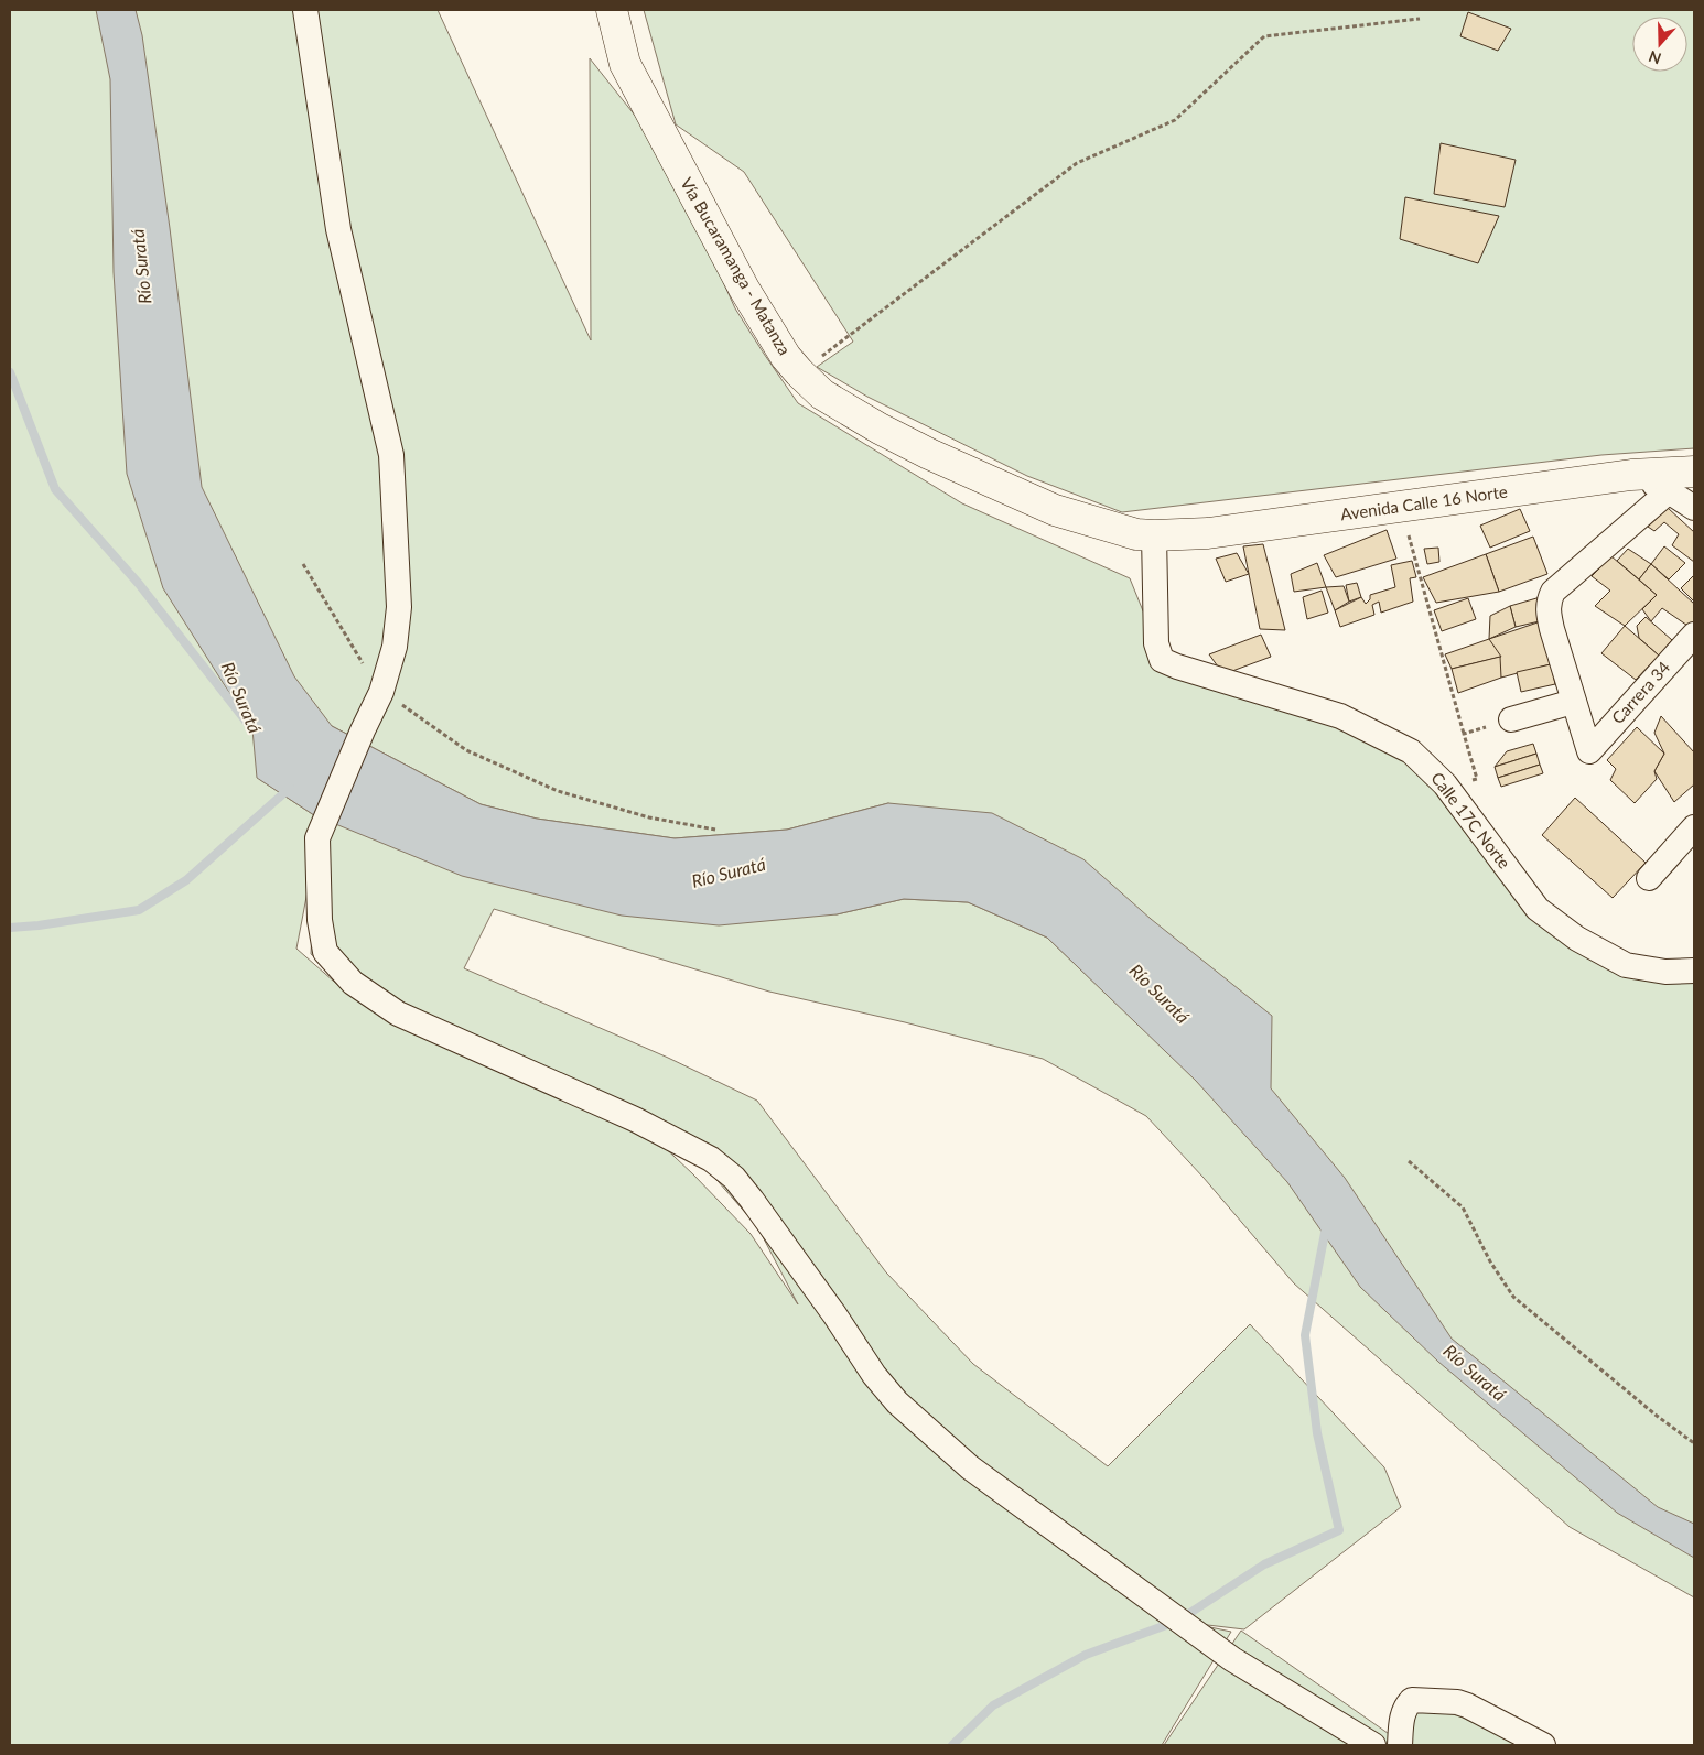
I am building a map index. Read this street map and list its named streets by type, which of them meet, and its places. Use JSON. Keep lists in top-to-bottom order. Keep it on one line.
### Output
{"streets":{"street":["Vía Bucaramanga - Matanza","Avenida Calle 16 Norte","Carrera 34","Calle 17C Norte"]},"crossings":[["Vía Bucaramanga - Matanza","Avenida Calle 16 Norte"],["Vía Bucaramanga - Matanza","Calle 17C Norte"],["Avenida Calle 16 Norte","Calle 17C Norte"]],"water":["Río Suratá"],"north":"bottom"}
